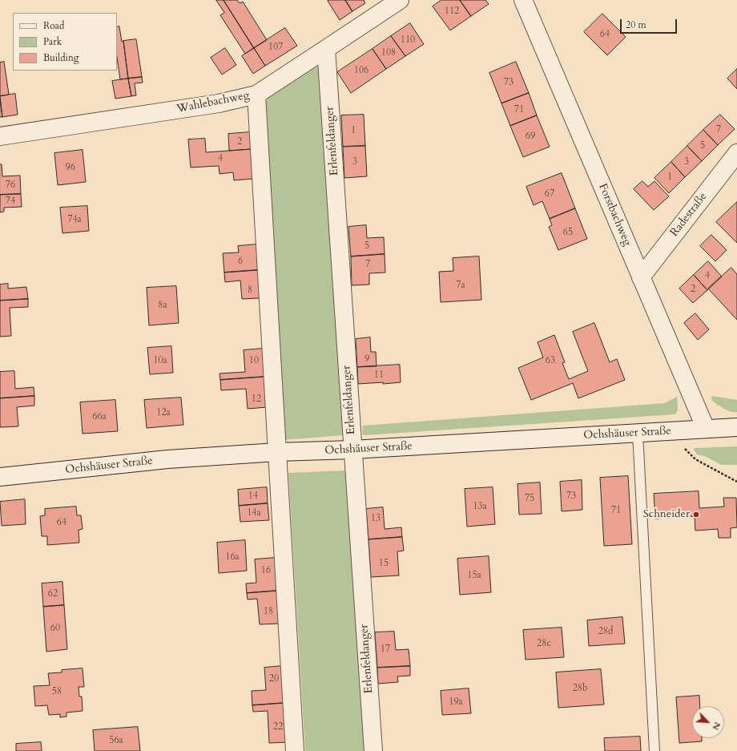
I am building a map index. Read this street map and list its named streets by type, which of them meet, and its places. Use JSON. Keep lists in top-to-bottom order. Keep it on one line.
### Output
{"streets":{"street":["Wahlebachweg","Erlenfeldanger","Forstbachweg","Radestraße","Ochshäuser Straße"]},"crossings":[["Wahlebachweg","Erlenfeldanger"],["Erlenfeldanger","Ochshäuser Straße"],["Forstbachweg","Radestraße"],["Forstbachweg","Ochshäuser Straße"]],"places":["Schneider"],"house_numbers":["112","64","110","107","108","106","73","71","7","1","69","2","5","4","3","3","96","1","76","67","74","74a","65","5","6","7","4","7a","2","8","8a","9","10a","10","63","11","12","12a","66a","14","73","75","13a","71","14a","13","64","16a","15","16","15a","62","18","60","28d","28c","17","20","28b","58","19a","22","56a"],"legend":["Road","Park","Building"],"scale_bar":"20 m","north":"bottom right"}
